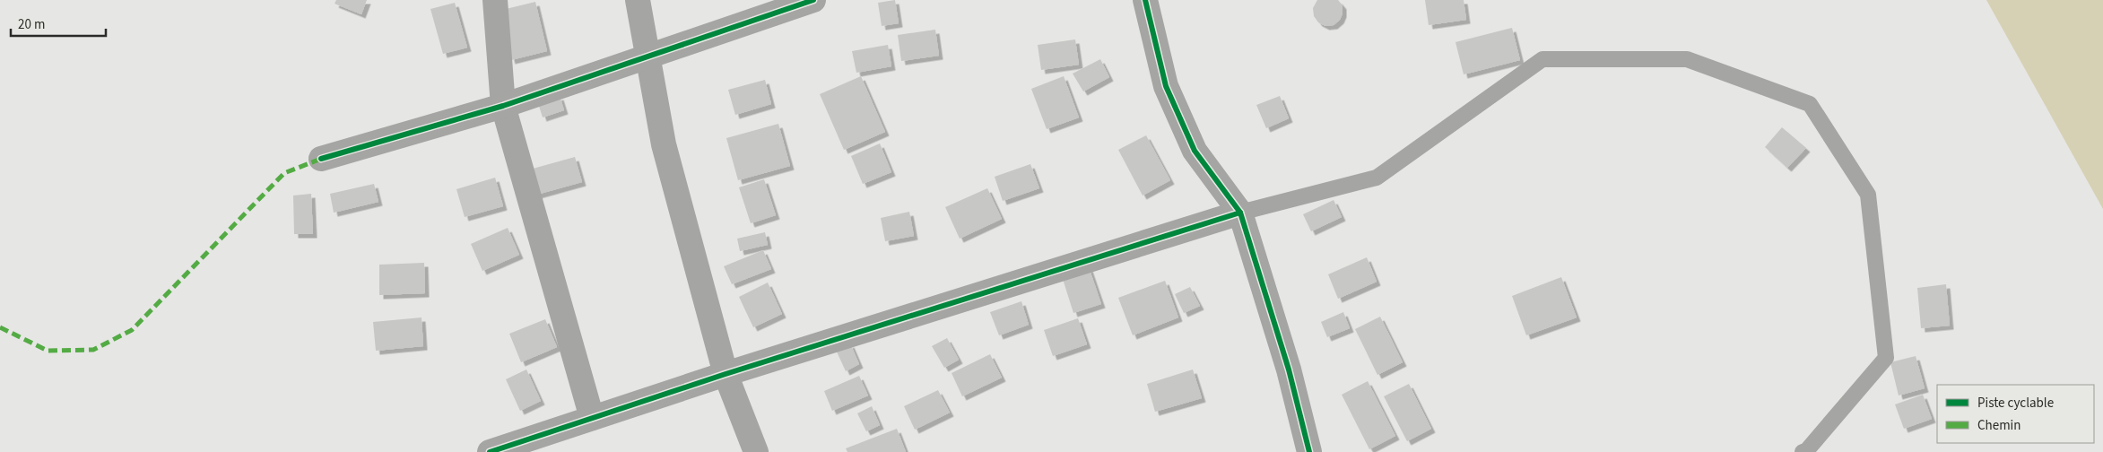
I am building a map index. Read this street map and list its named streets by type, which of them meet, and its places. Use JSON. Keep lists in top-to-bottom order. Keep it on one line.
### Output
{"legend":["Piste cyclable","Chemin"],"scale_bar":"20 m"}
